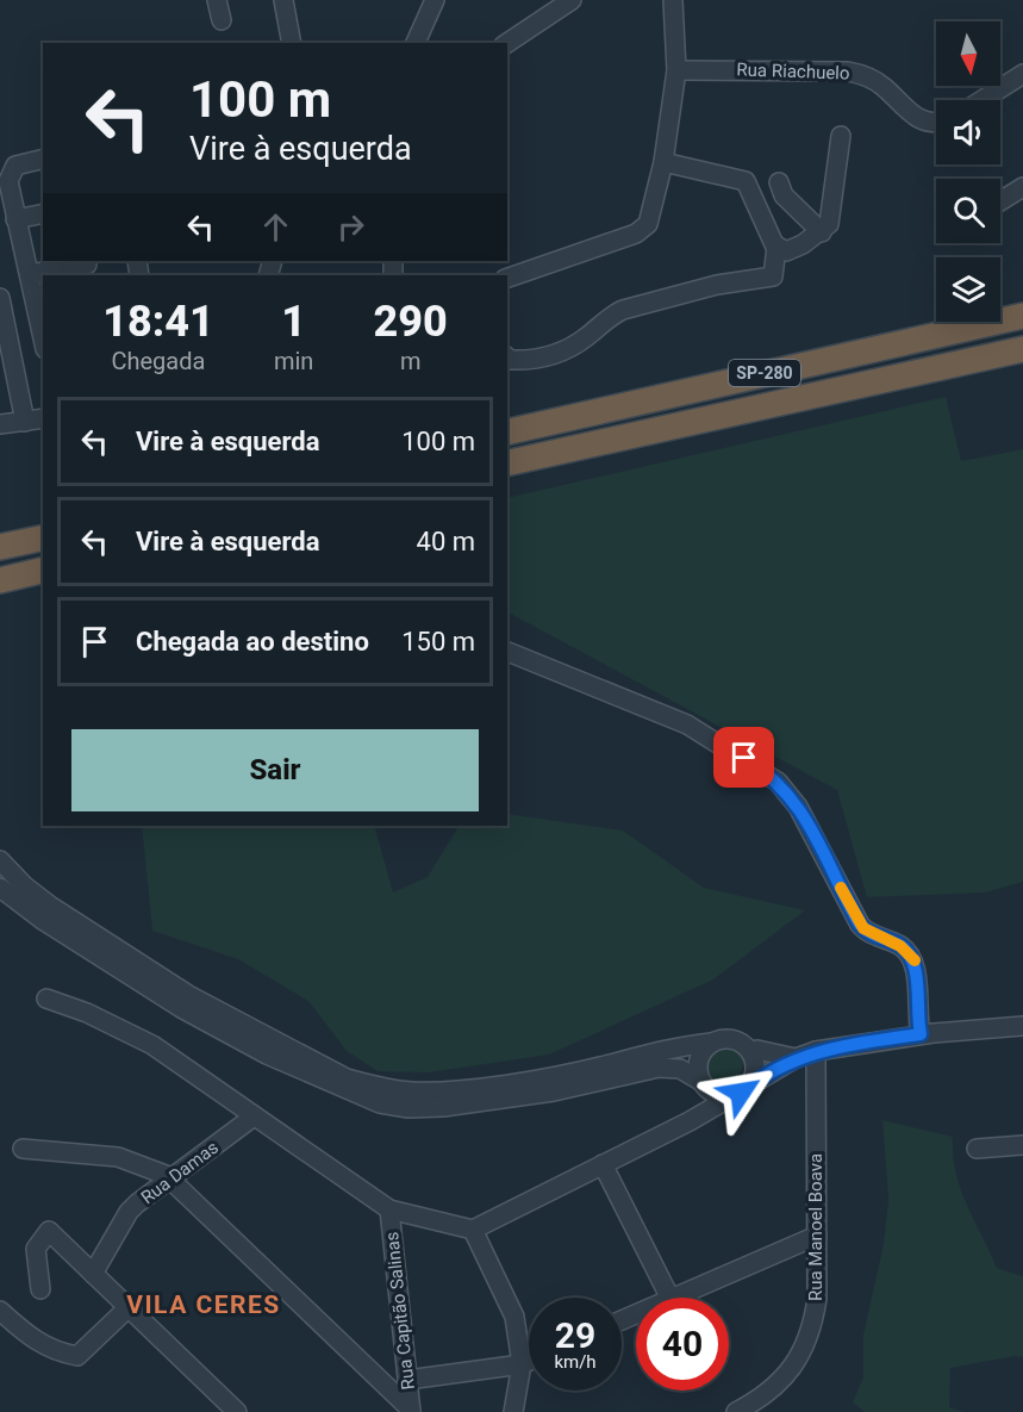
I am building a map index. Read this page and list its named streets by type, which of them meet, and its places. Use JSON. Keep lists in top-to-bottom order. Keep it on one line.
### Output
{"streets":{"highway":["SP-280"],"street":["Rua Riachuelo","Rua Damas","Rua Manoel Boava","Rua Capitão Salinas"]},"districts":["VILA CERES"],"north":"bottom","page":{"turn":["100 m","Vire à esquerda"],"eta":["18:41","Chegada","1","min","290","m"],"list":[{"name":"Vire à esquerda","value":"100 m"},{"name":"Vire à esquerda","value":"40 m"},{"name":"Chegada ao destino","value":"150 m"}],"buttons":"Sair","speed":"29 km/h","limit":"40"}}
